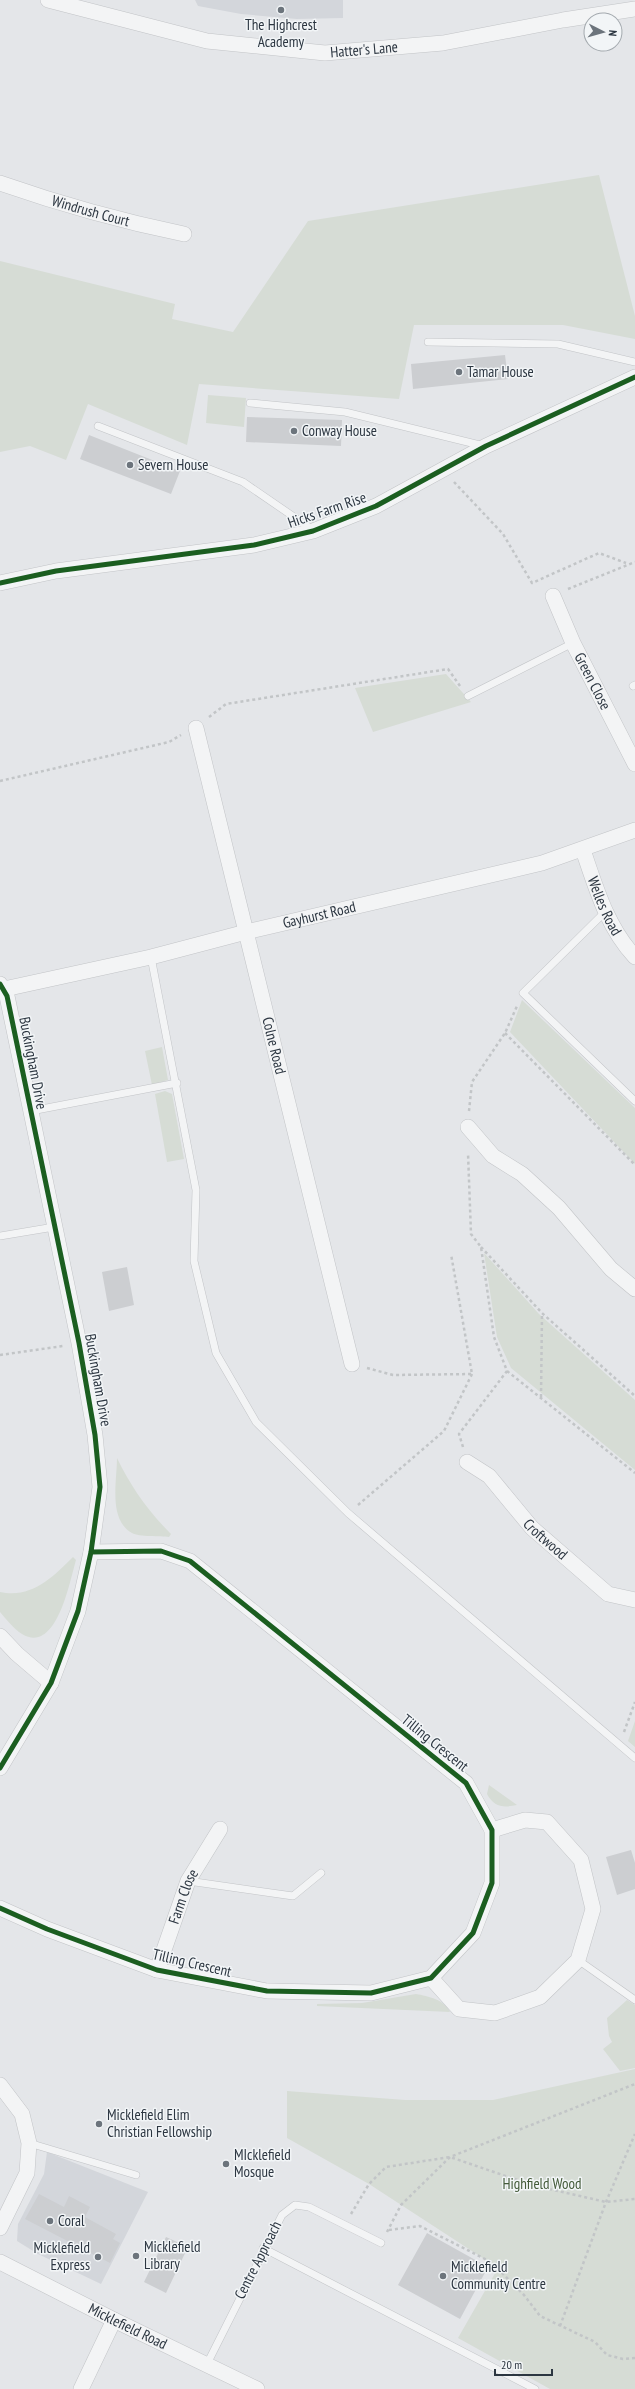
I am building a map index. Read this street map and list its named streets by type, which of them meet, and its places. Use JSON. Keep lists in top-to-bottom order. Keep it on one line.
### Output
{"streets":{"street":["Hatter's Lane","Windrush Court","Hicks Farm Rise","Green Close","Welles Road","Gayhurst Road","Colne Road","Buckingham Drive","Croftwood","Tilling Crescent","Farm Close","Micklefield Road"],"lane":["Centre Approach"]},"crossings":[["Welles Road","Gayhurst Road"],["Gayhurst Road","Colne Road"],["Gayhurst Road","Buckingham Drive"],["Buckingham Drive","Tilling Crescent"],["Tilling Crescent","Farm Close"],["Centre Approach","Micklefield Road"]],"parks":["Highfield Wood"],"places":["The Highcrest Academy","Tamar House","Conway House","Severn House","Micklefield Elim Christian Fellowship","MIcklefield Mosque","Coral","Micklefield Library","Micklefield Express","Micklefield Community Centre"],"scale_bar":"20 m","north":"right"}
